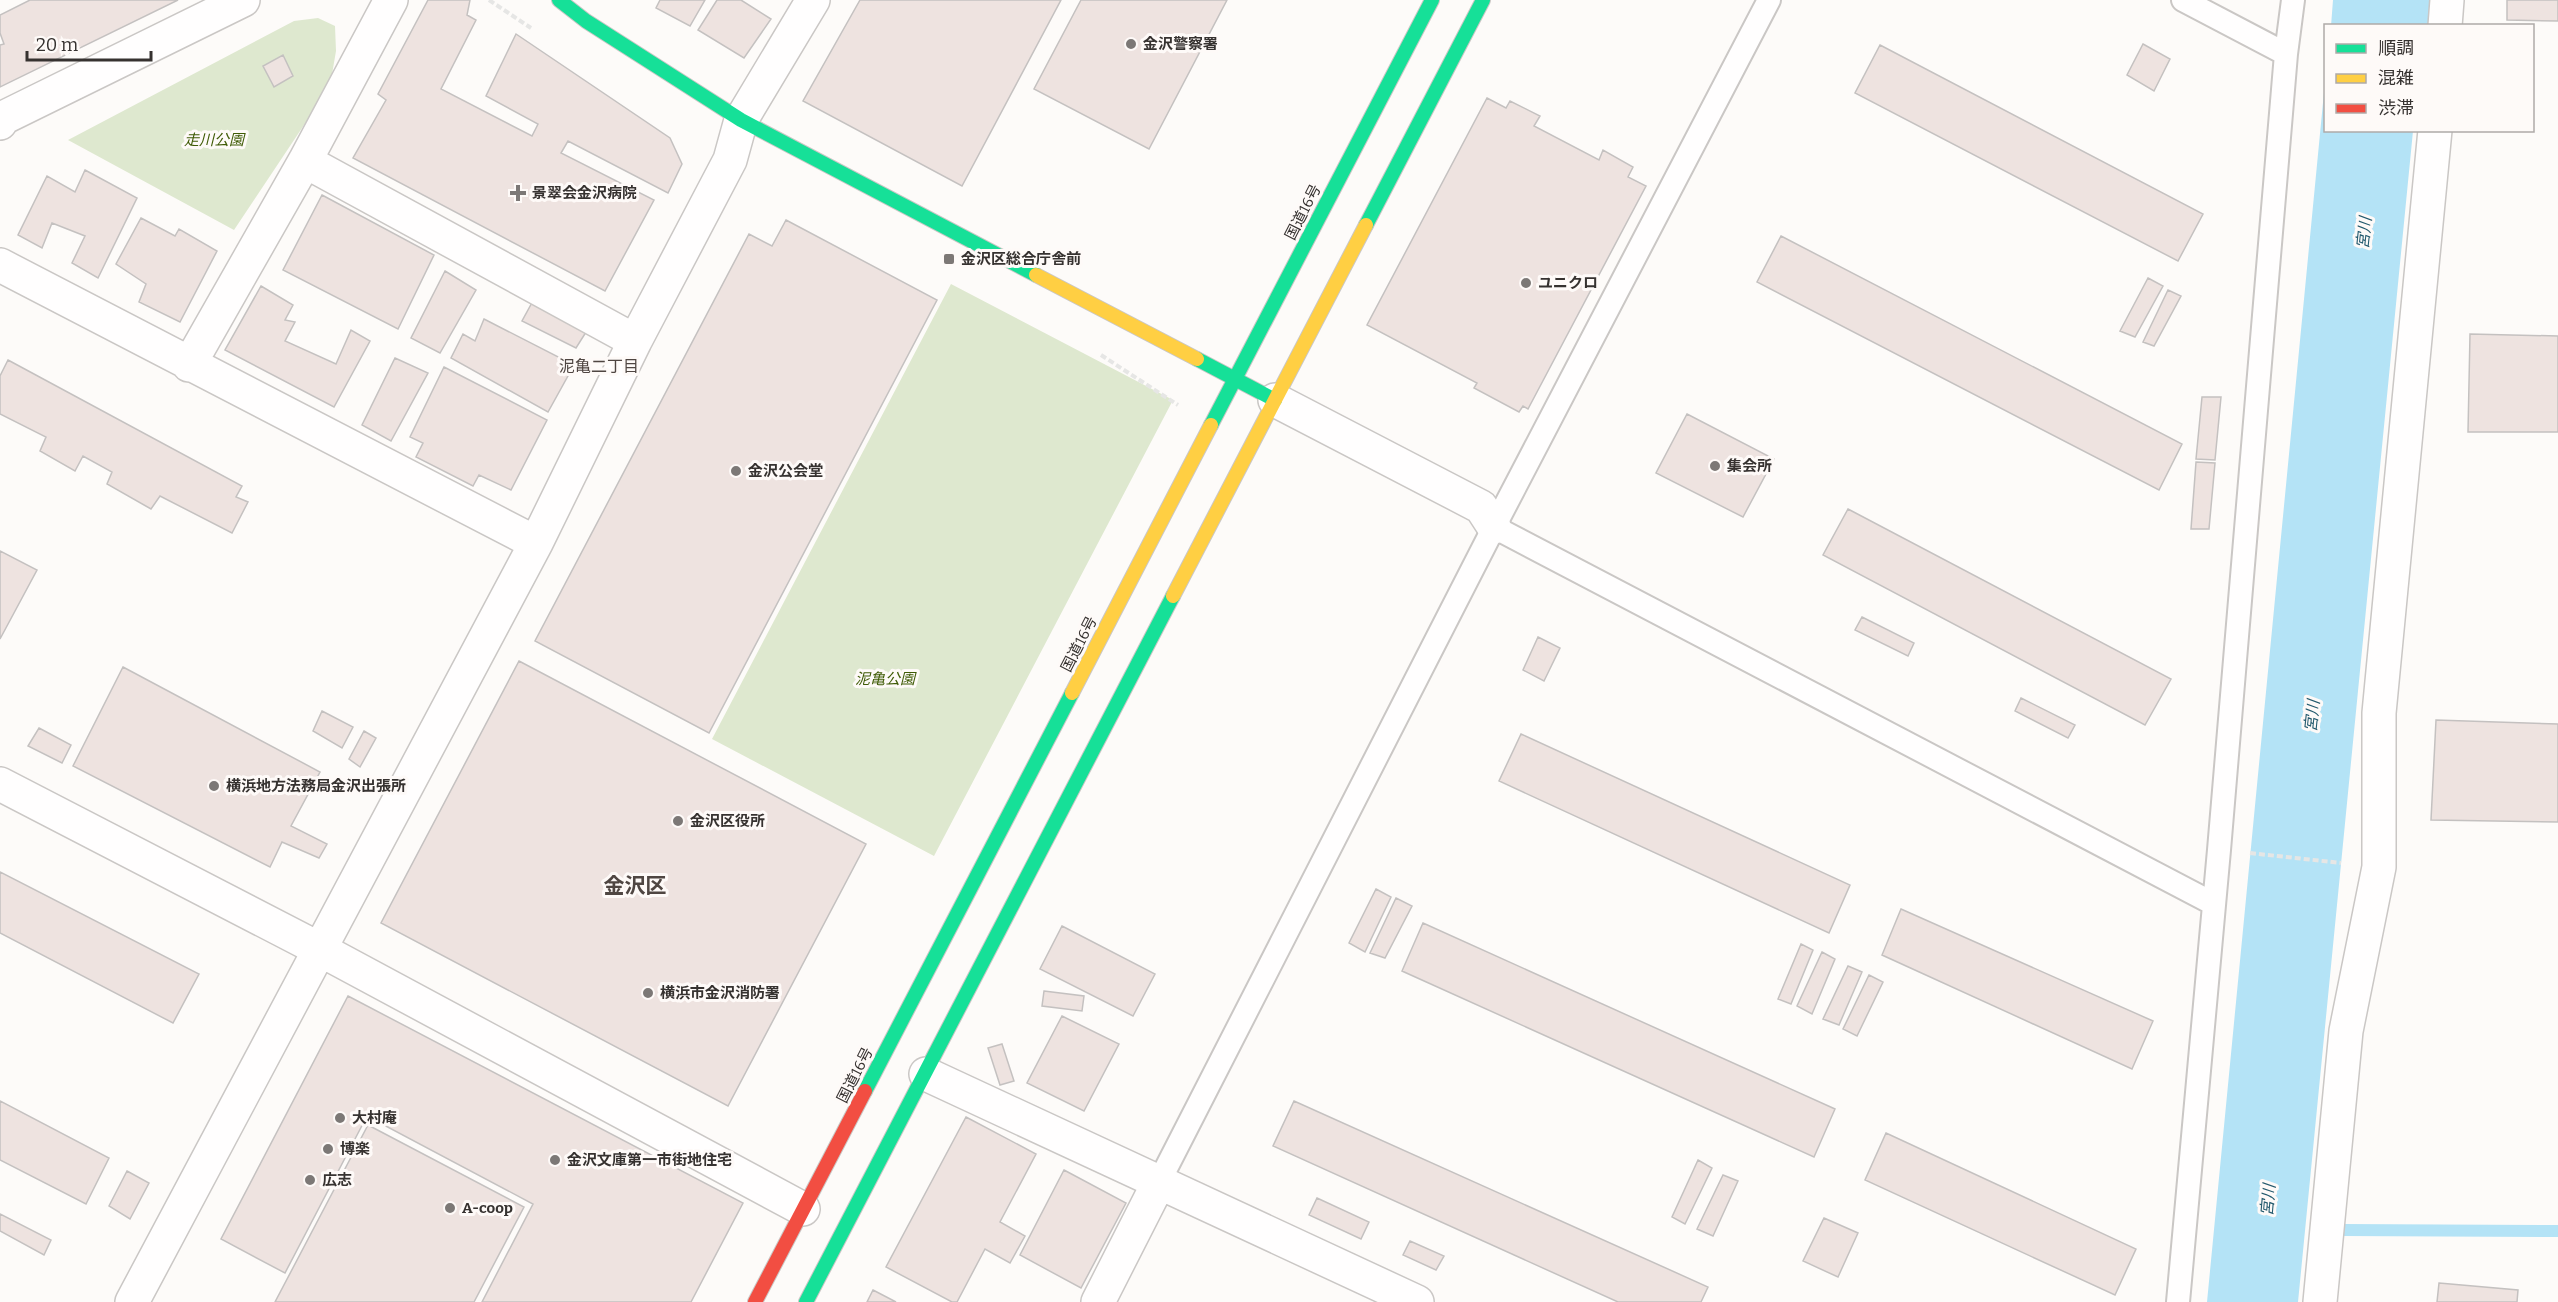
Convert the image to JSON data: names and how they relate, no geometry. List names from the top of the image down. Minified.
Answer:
{"streets":{"main road":["国道16号"]},"districts":["泥亀二丁目","金沢区"],"water":["宮川"],"parks":["走川公園","泥亀公園"],"places":{"other":["金沢警察署","ユニクロ","集会所","金沢公会堂","横浜地方法務局金沢出張所","金沢区役所","横浜市金沢消防署","大村庵","博楽","金沢文庫第一市街地住宅","広志","A-coop"],"health":["景翠会金沢病院"],"transit":["金沢区総合庁舎前"]},"legend":["順調","混雑","渋滞"],"scale_bar":"20 m"}
